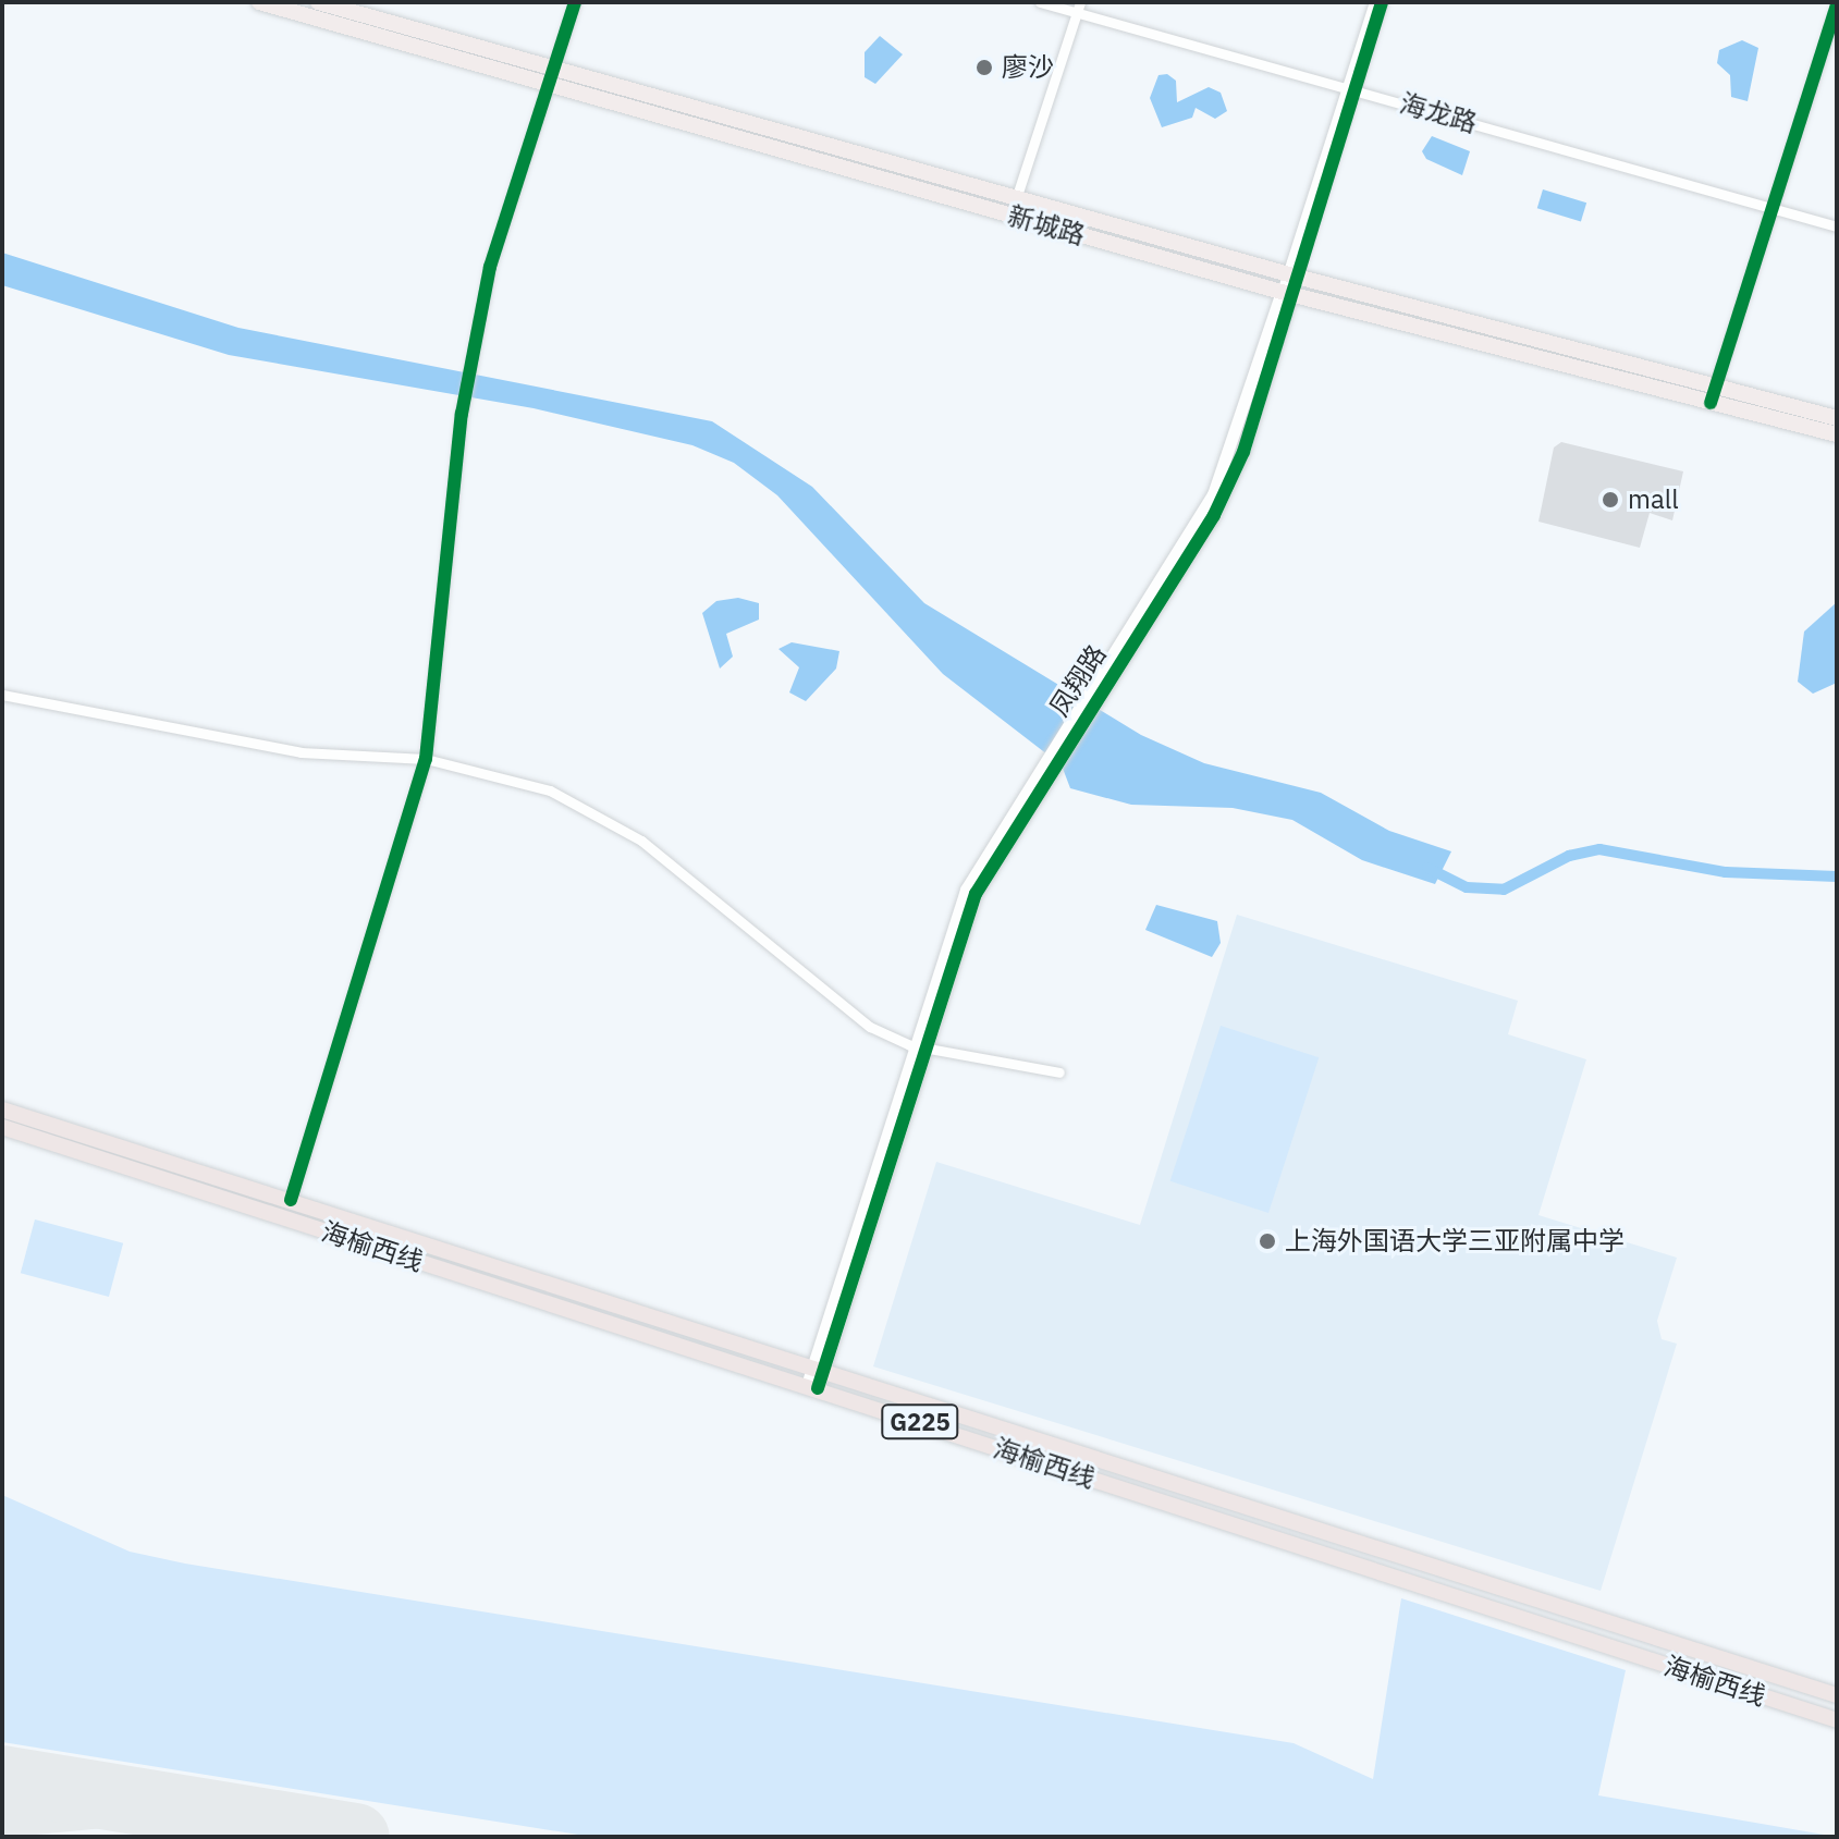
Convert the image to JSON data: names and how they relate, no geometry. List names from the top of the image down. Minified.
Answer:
{"streets":{"highway":["海榆西线","G225"],"main road":["新城路"],"street":["海龙路","凤翔路"]},"crossings":[["海龙路","凤翔路"],["新城路","凤翔路"],["凤翔路","海榆西线"]],"places":["廖沙","mall","上海外国语大学三亚附属中学"]}
